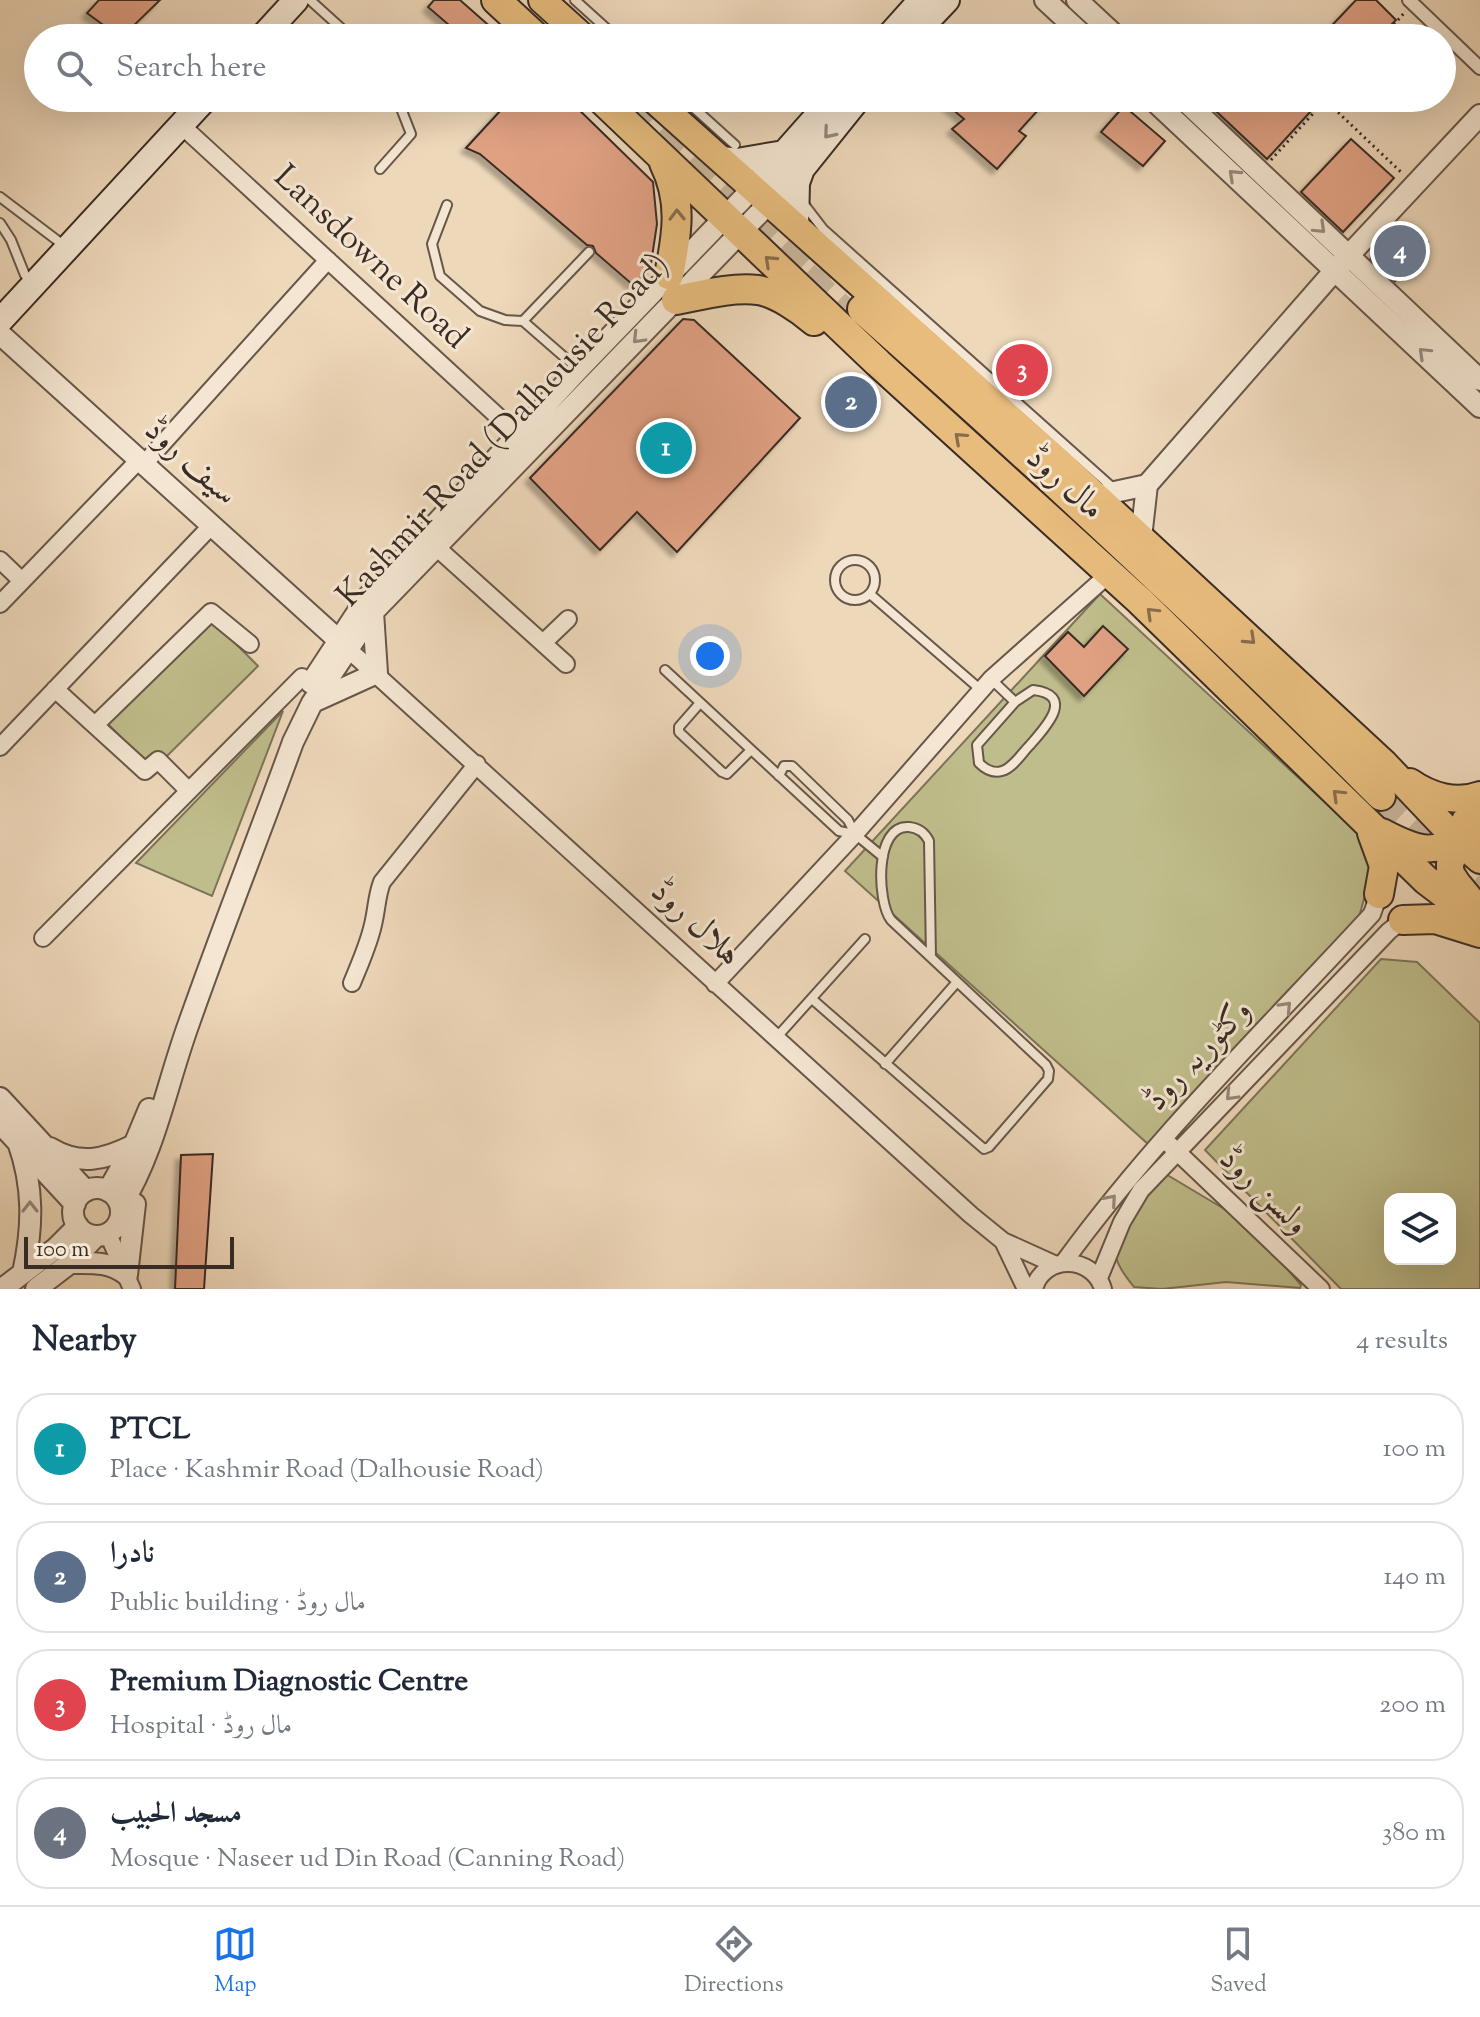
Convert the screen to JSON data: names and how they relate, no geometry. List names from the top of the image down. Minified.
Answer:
{"streets":{"highway":["مال روڈ"],"main road":["Kashmir Road (Dalhousie Road)"],"street":["Lansdowne Road","سیف روڈ","ہلال روڈ","وکٹوریہ روڈ","ولسن روڈ"]},"crossings":[["Lansdowne Road","Kashmir Road (Dalhousie Road)"],["Kashmir Road (Dalhousie Road)","سیف روڈ"],["Kashmir Road (Dalhousie Road)","مال روڈ"],["Kashmir Road (Dalhousie Road)","ہلال روڈ"],["سیف روڈ","ہلال روڈ"],["ہلال روڈ","وکٹوریہ روڈ"],["وکٹوریہ روڈ","ولسن روڈ"]],"scale_bar":"100 m","page":{"search":"Search here","pins":["4","3","2","1"],"scale":"100 m","heading":["Nearby","4 results"],"list":[{"mark":"1","name":"PTCL","note":"Place · Kashmir Road (Dalhousie Road)","value":"100 m"},{"mark":"2","name":"نادرا","note":"Public building · مال روڈ","value":"140 m"},{"mark":"3","name":"Premium Diagnostic Centre","note":"Hospital · مال روڈ","value":"200 m"},{"mark":"4","name":"مسجد الحبیب","note":"Mosque · Naseer ud Din Road (Canning Road)","value":"380 m"}],"nav":["Map","Directions","Saved"]}}
